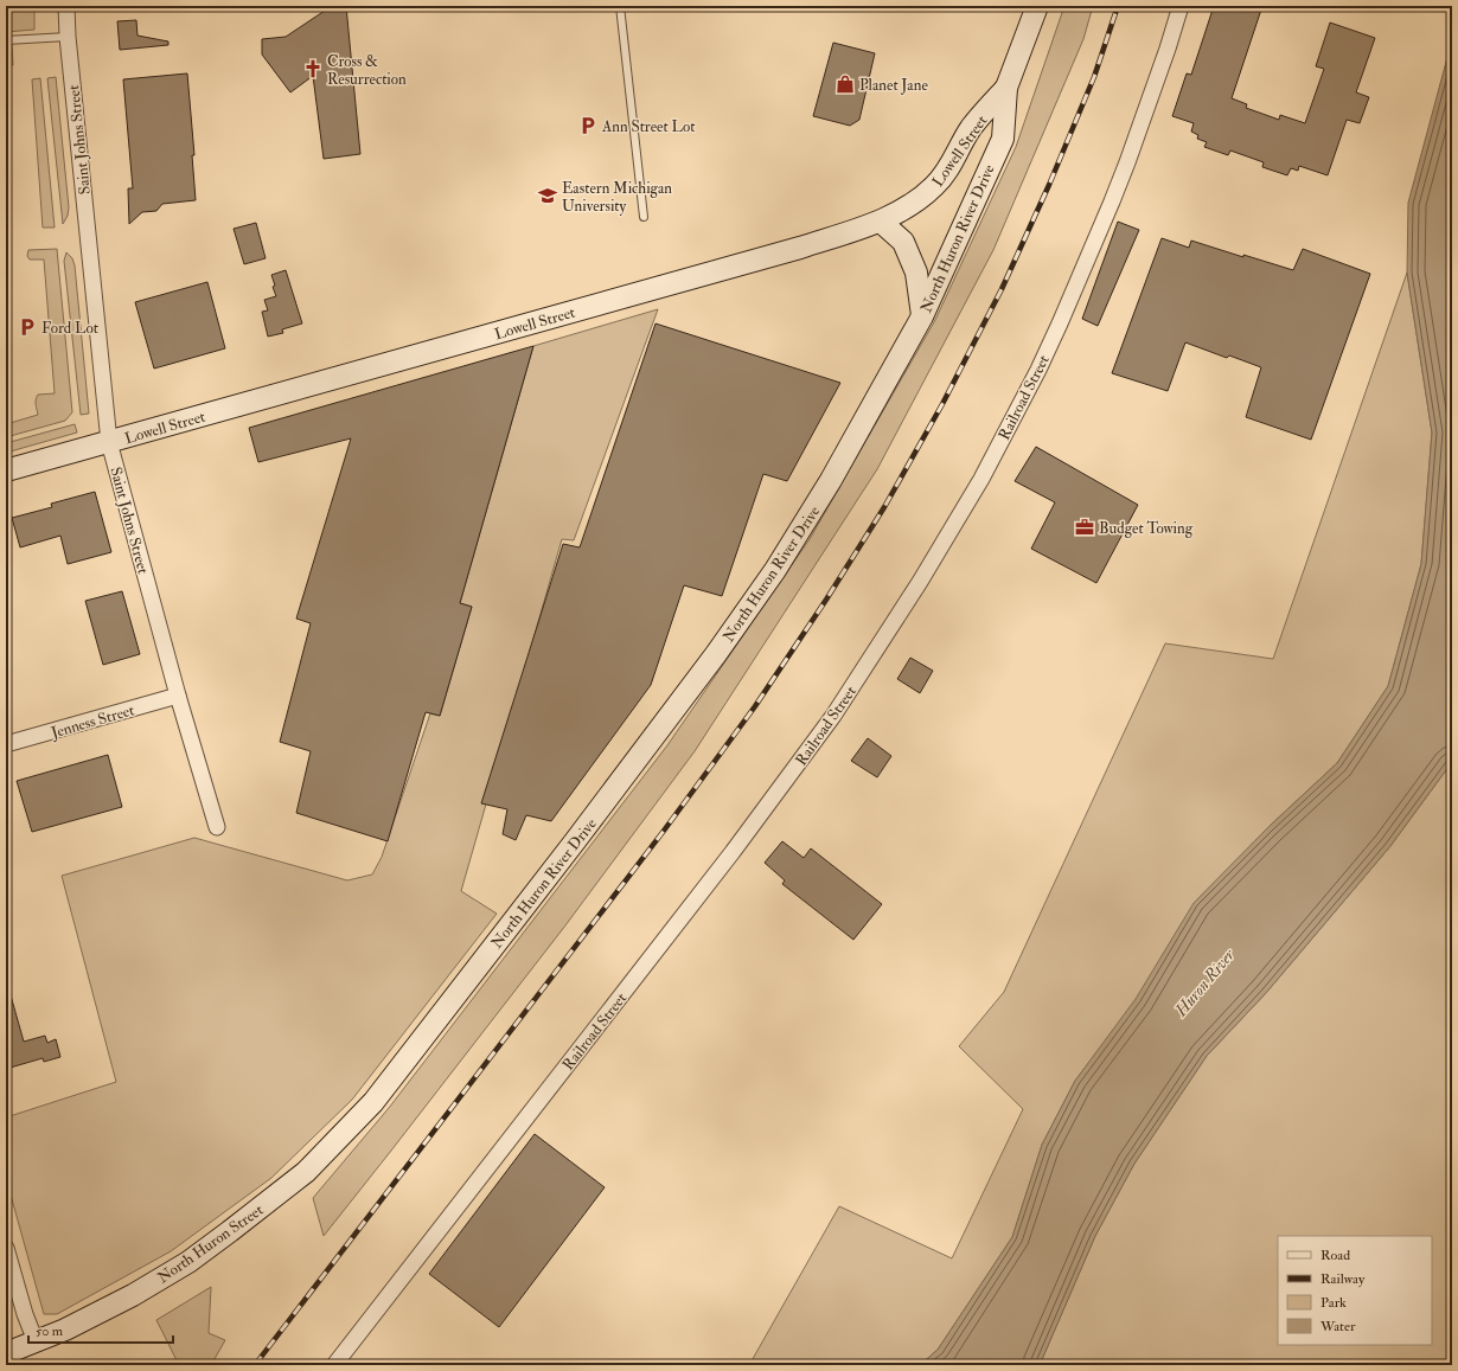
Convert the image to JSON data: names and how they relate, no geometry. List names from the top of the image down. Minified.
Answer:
{"streets":{"main road":["Lowell Street","North Huron River Drive","North Huron Street"],"street":["Saint Johns Street","Railroad Street","Jenness Street"]},"crossings":[["Saint Johns Street","Lowell Street"],["Saint Johns Street","Jenness Street"],["Lowell Street","North Huron River Drive"],["North Huron River Drive","North Huron Street"]],"water":["Huron River"],"places":{"church":["Cross & Resurrection"],"shop":["Planet Jane"],"parking":["Ann Street Lot","Ford Lot"],"school or university":["Eastern Michigan University"],"office":["Budget Towing"]},"legend":["Road","Railway","Park","Water"],"scale_bar":"50 m"}
